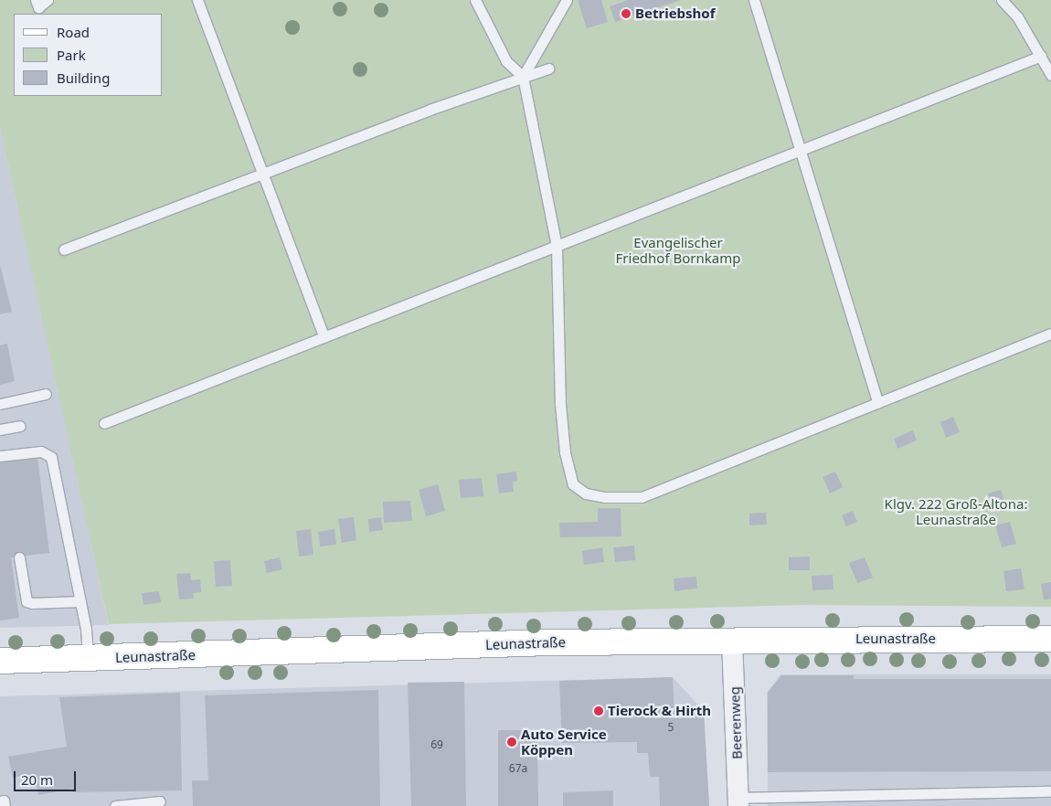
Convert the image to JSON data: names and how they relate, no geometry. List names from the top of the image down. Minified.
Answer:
{"streets":{"street":["Leunastraße","Beerenweg"]},"crossings":[["Leunastraße","Beerenweg"]],"parks":["Evangelischer Friedhof Bornkamp","Klgv. 222 Groß-Altona: Leunastraße"],"places":["Betriebshof","Tierock & Hirth","Auto Service Köppen"],"house_numbers":["5","69","67a"],"legend":["Road","Park","Building"],"scale_bar":"20 m"}
